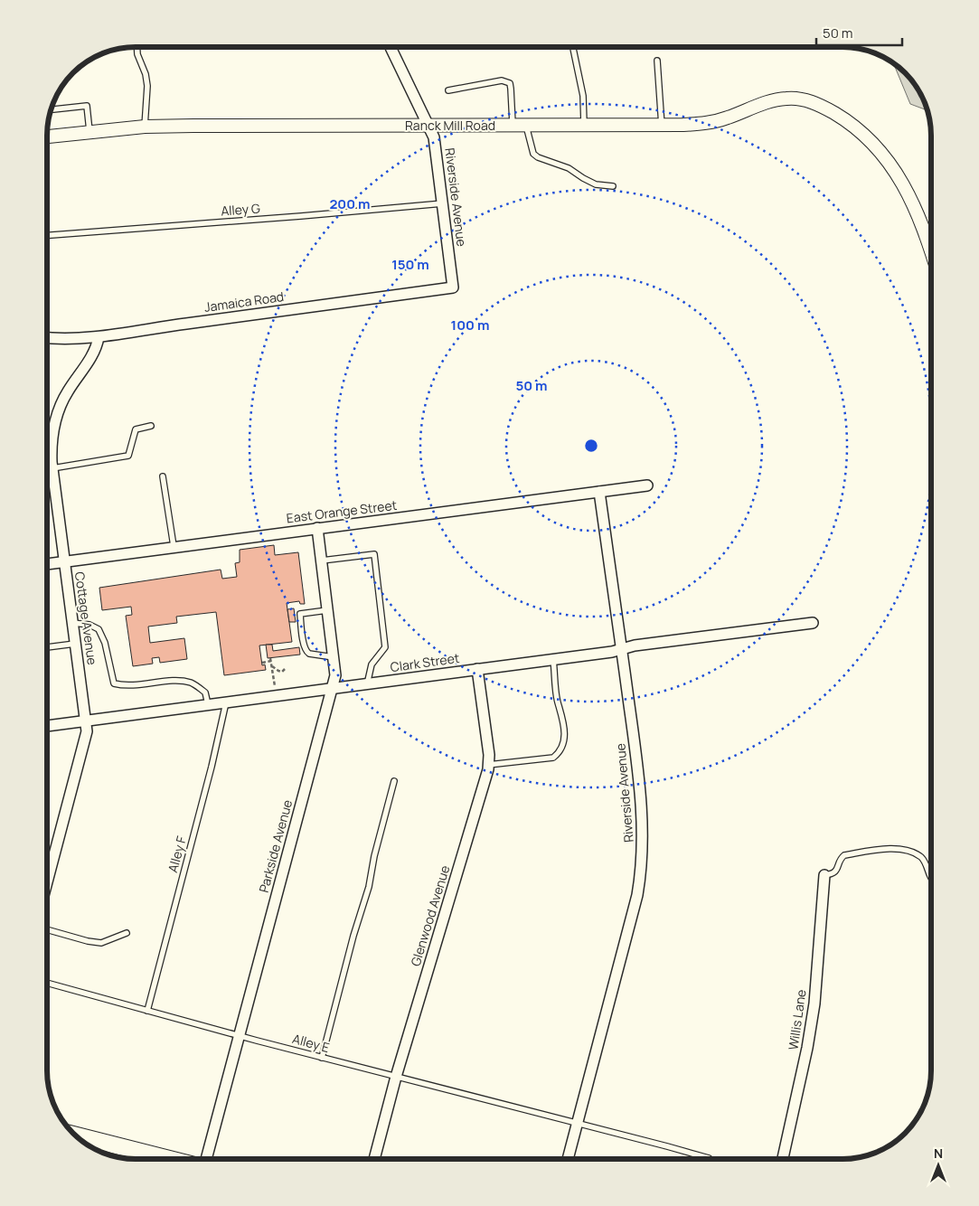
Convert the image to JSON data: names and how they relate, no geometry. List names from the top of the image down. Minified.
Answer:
{"streets":{"street":["Ranck Mill Road","Riverside Avenue","Jamaica Road","East Orange Street","Cottage Avenue","Clark Street","Parkside Avenue","Glenwood Avenue","Willis Lane"],"lane":["Alley G","Alley F","Alley E"]},"crossings":[["Ranck Mill Road","Riverside Avenue"],["Riverside Avenue","Alley G"],["Riverside Avenue","Jamaica Road"],["Riverside Avenue","East Orange Street"],["Riverside Avenue","Clark Street"],["Riverside Avenue","Alley E"],["Jamaica Road","Cottage Avenue"],["East Orange Street","Cottage Avenue"],["East Orange Street","Parkside Avenue"],["Cottage Avenue","Clark Street"],["Clark Street","Parkside Avenue"],["Clark Street","Alley F"],["Clark Street","Glenwood Avenue"],["Parkside Avenue","Alley E"],["Alley F","Alley E"],["Glenwood Avenue","Alley E"]],"scale_bar":"50 m","north":"top","rings":["200 m","150 m","100 m","50 m"]}
